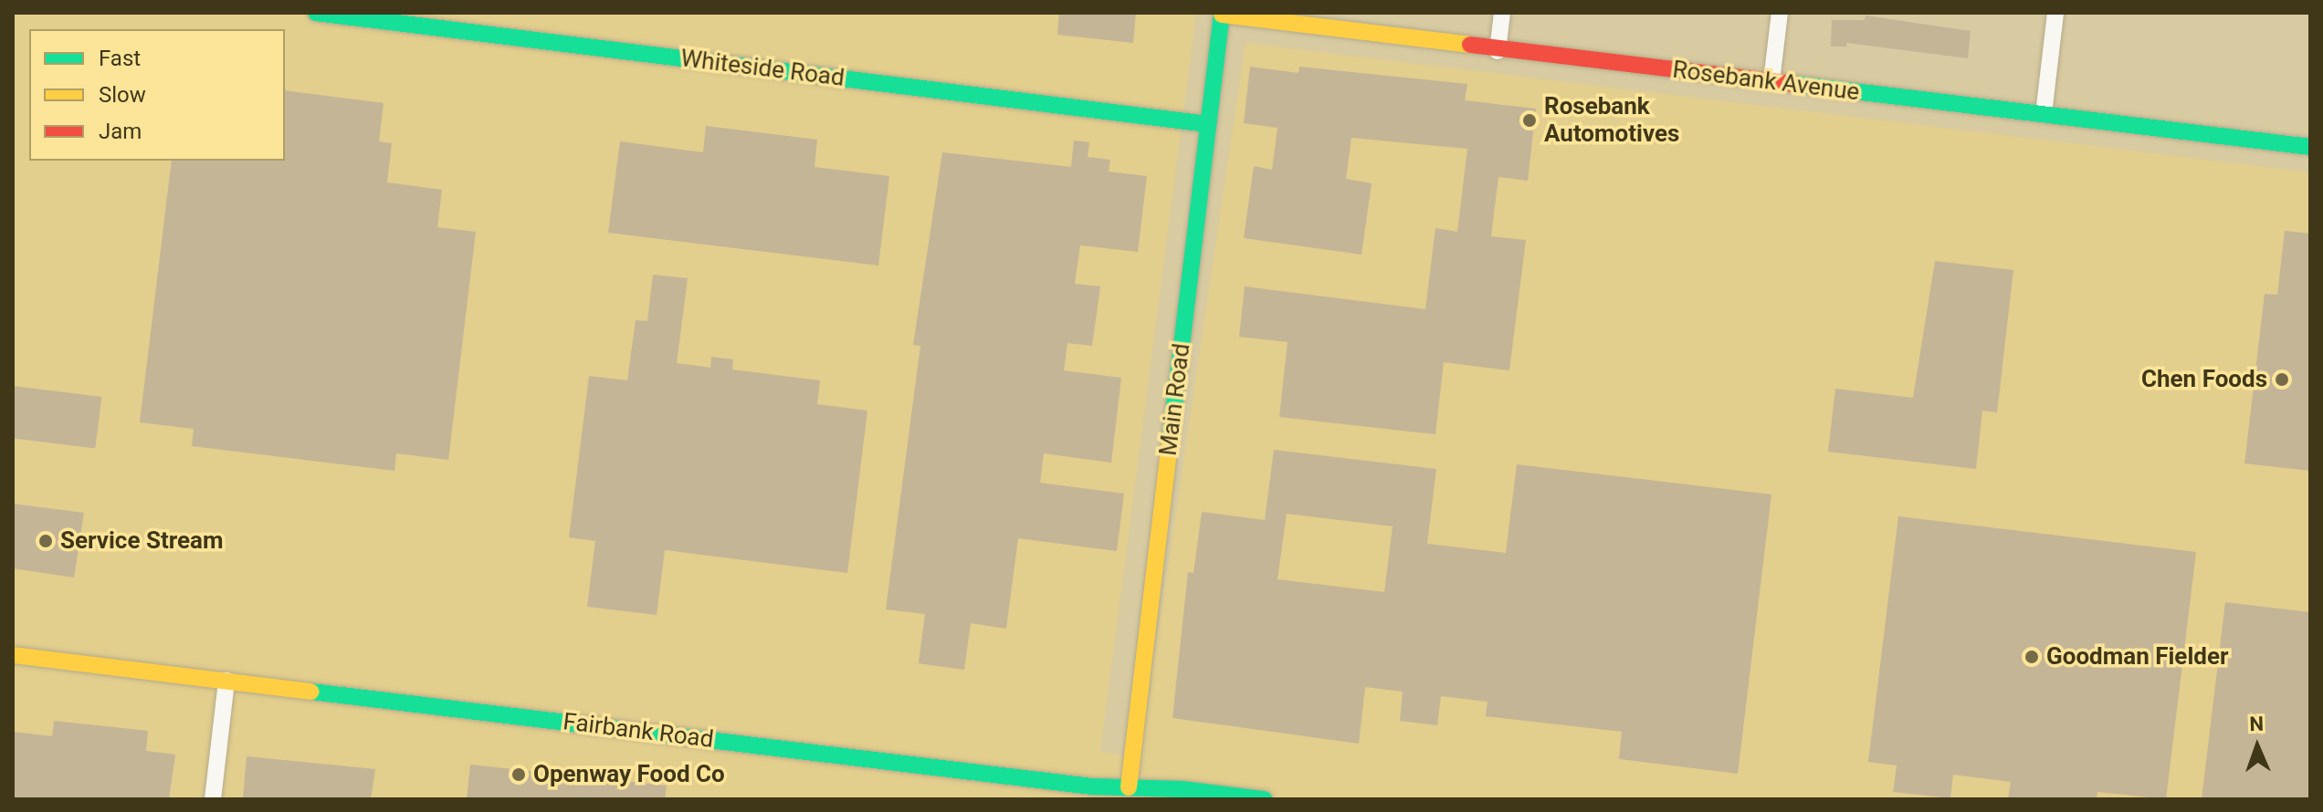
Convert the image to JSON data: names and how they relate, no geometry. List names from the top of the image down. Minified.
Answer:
{"streets":{"main road":["Whiteside Road","Rosebank Avenue","Main Road","Fairbank Road"]},"crossings":[["Whiteside Road","Main Road"],["Rosebank Avenue","Main Road"],["Main Road","Fairbank Road"]],"places":["Rosebank Automotives","Chen Foods","Service Stream","Goodman Fielder","Openway Food Co"],"legend":["Fast","Slow","Jam"],"north":"top"}
